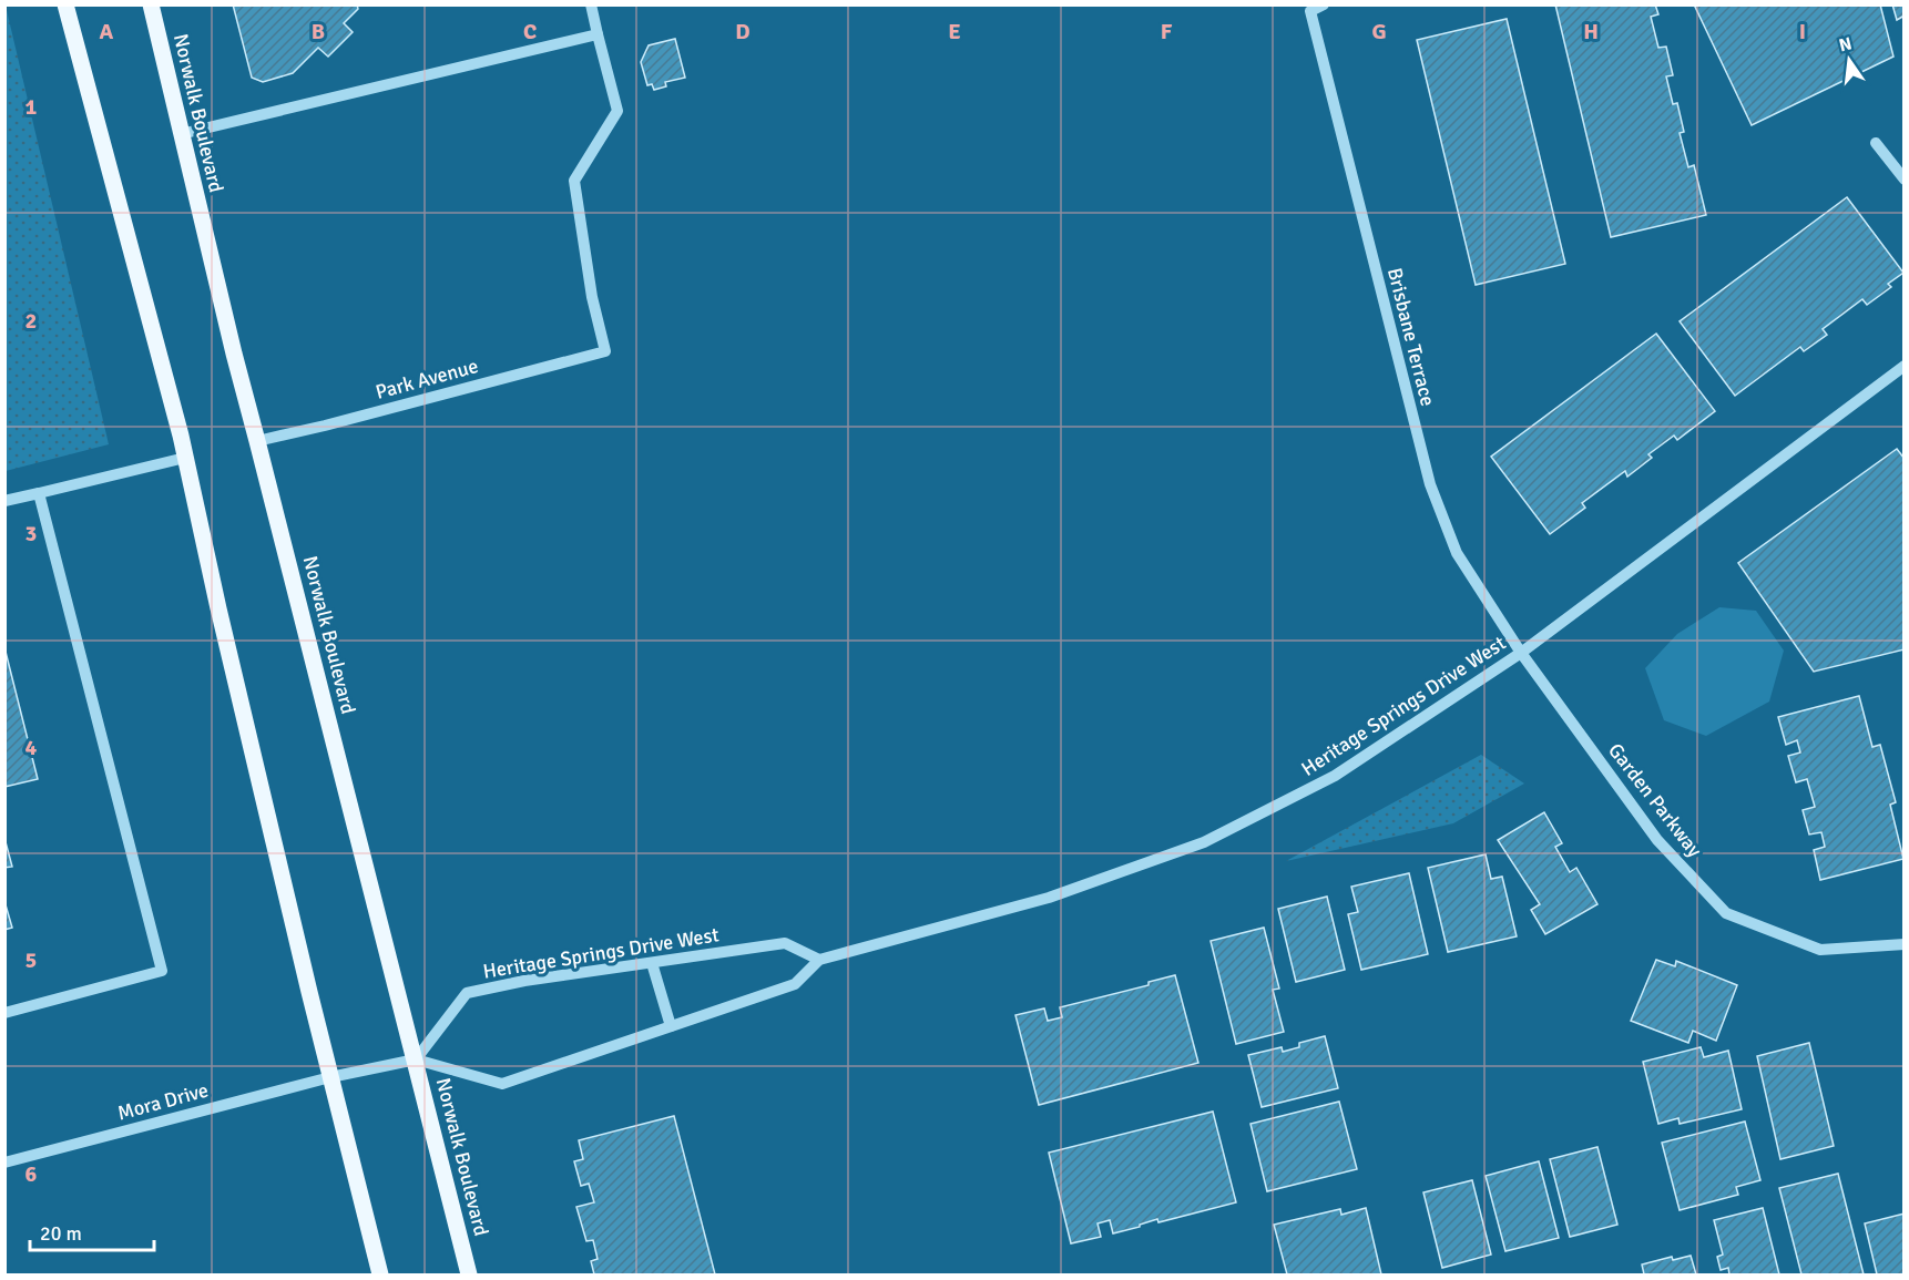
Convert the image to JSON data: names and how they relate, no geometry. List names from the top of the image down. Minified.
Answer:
{"streets":{"main road":["Norwalk Boulevard"],"street":["Brisbane Terrace","Park Avenue","Heritage Springs Drive West","Garden Parkway","Mora Drive"]},"crossings":[["Norwalk Boulevard","Park Avenue"],["Norwalk Boulevard","Heritage Springs Drive West"],["Brisbane Terrace","Heritage Springs Drive West"],["Brisbane Terrace","Garden Parkway"],["Heritage Springs Drive West","Garden Parkway"],["Heritage Springs Drive West","Mora Drive"]],"scale_bar":"20 m","north":"top","grid":{"columns":["A","B","C","D","E","F","G","H","I"],"rows":["1","2","3","4","5","6"]}}
